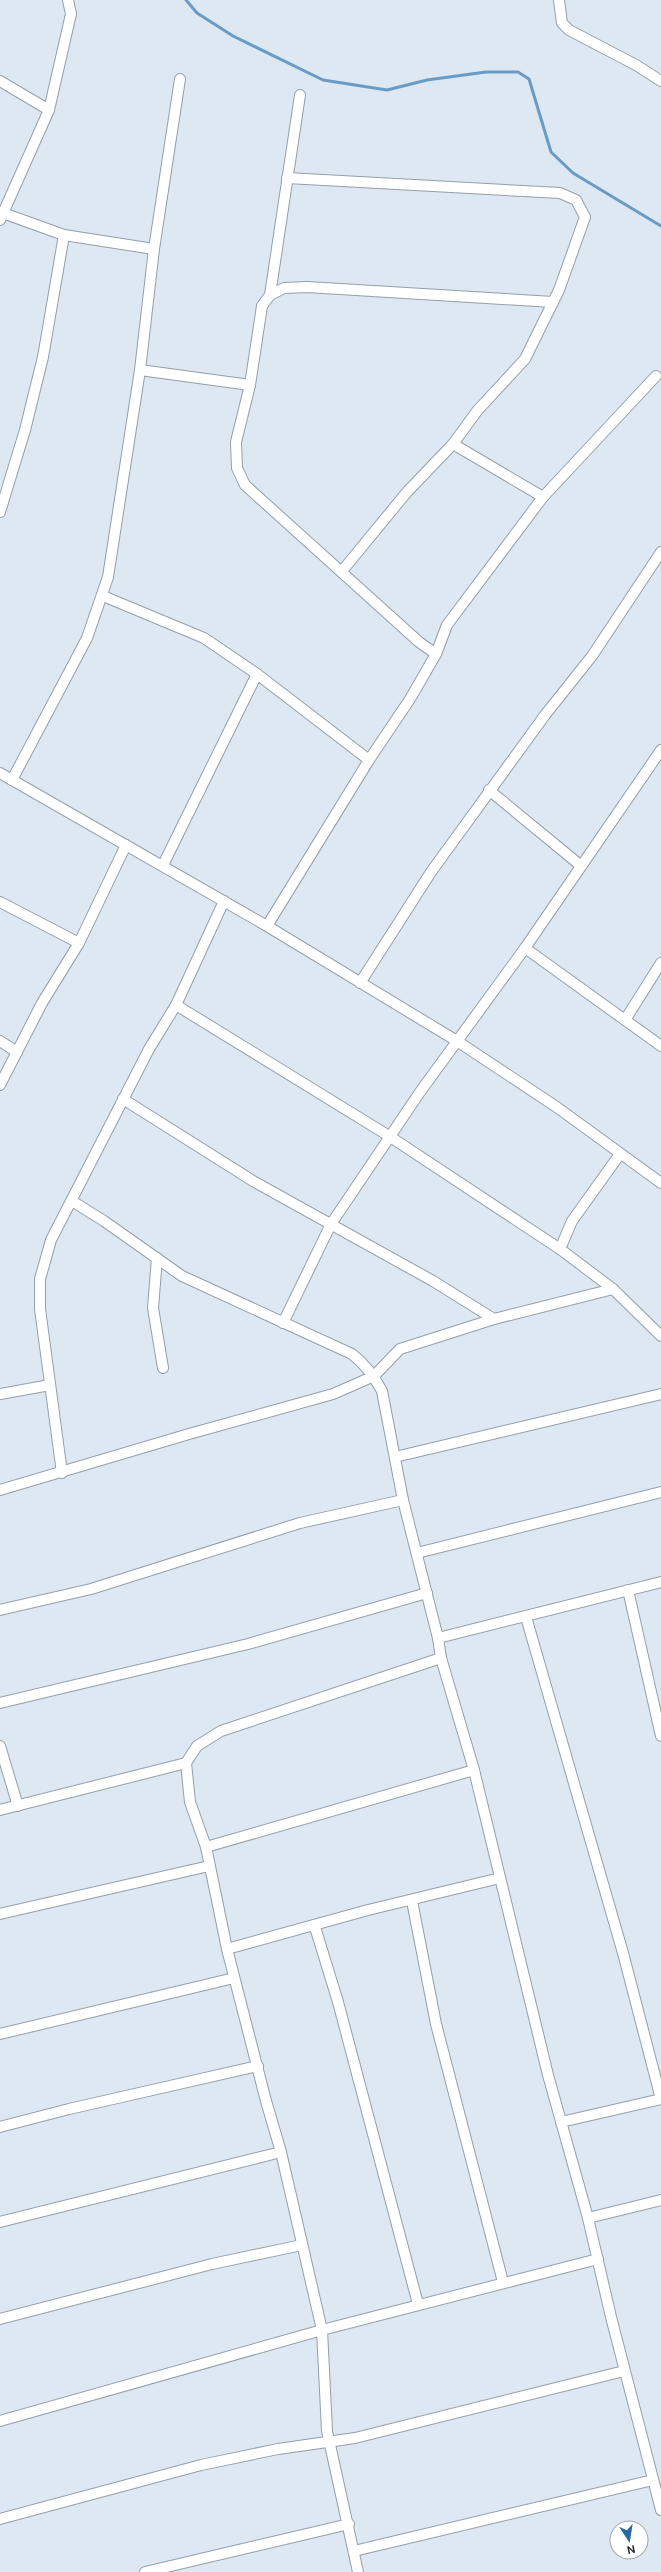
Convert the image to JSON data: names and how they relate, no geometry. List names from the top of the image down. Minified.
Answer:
{"north":"bottom"}
